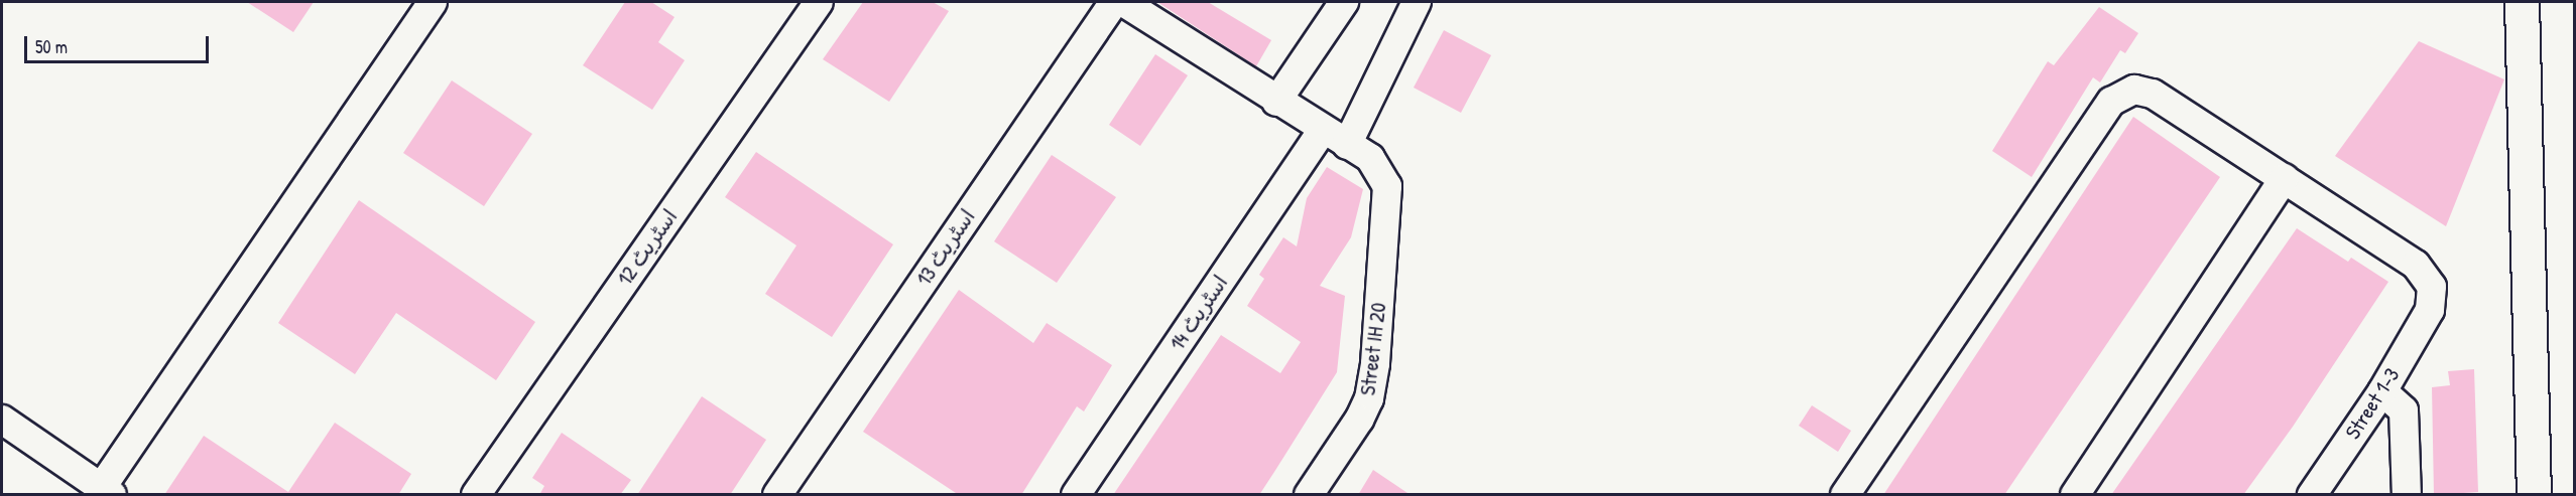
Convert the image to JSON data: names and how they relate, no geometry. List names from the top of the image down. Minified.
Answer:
{"streets":{"street":["اسٹریٹ 12","اسٹریٹ 13","اسٹریٹ 14","Street IH 20","Street 1-3"]},"scale_bar":"50 m"}
